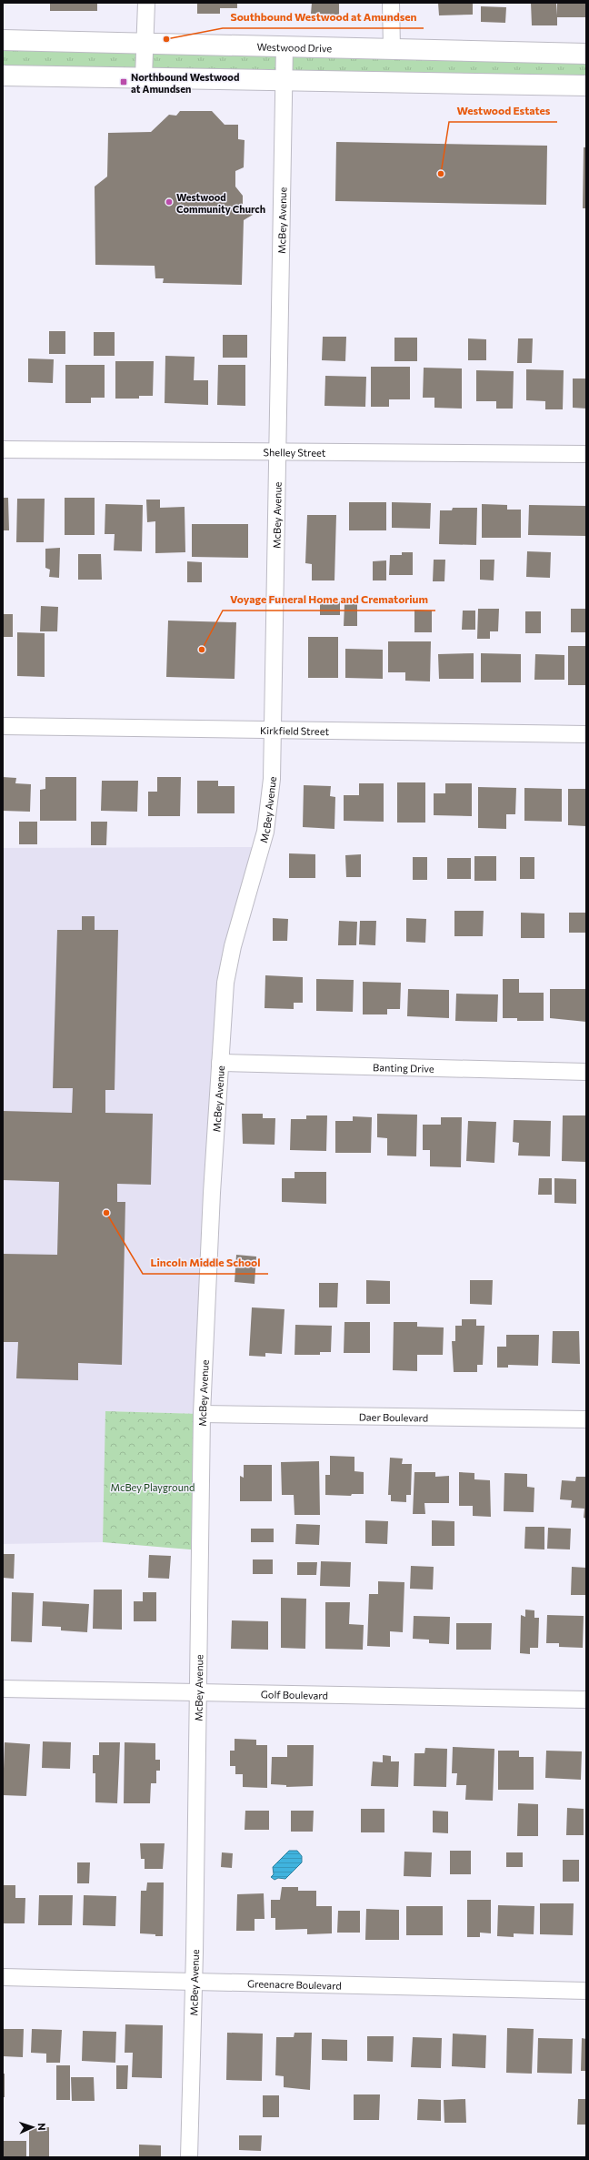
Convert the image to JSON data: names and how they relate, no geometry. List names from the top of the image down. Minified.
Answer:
{"streets":{"street":["Westwood Drive","McBey Avenue","Shelley Street","Kirkfield Street","Banting Drive","Daer Boulevard","Golf Boulevard","Greenacre Boulevard"]},"crossings":[["Westwood Drive","McBey Avenue"],["McBey Avenue","Shelley Street"],["McBey Avenue","Kirkfield Street"],["McBey Avenue","Banting Drive"],["McBey Avenue","Daer Boulevard"],["McBey Avenue","Golf Boulevard"],["McBey Avenue","Greenacre Boulevard"]],"parks":["McBey Playground"],"places":{"other":["Southbound Westwood at Amundsen","Westwood Estates","Westwood Community Church","Voyage Funeral Home and Crematorium","Lincoln Middle School"],"transit":["Northbound Westwood at Amundsen"]},"north":"right"}
